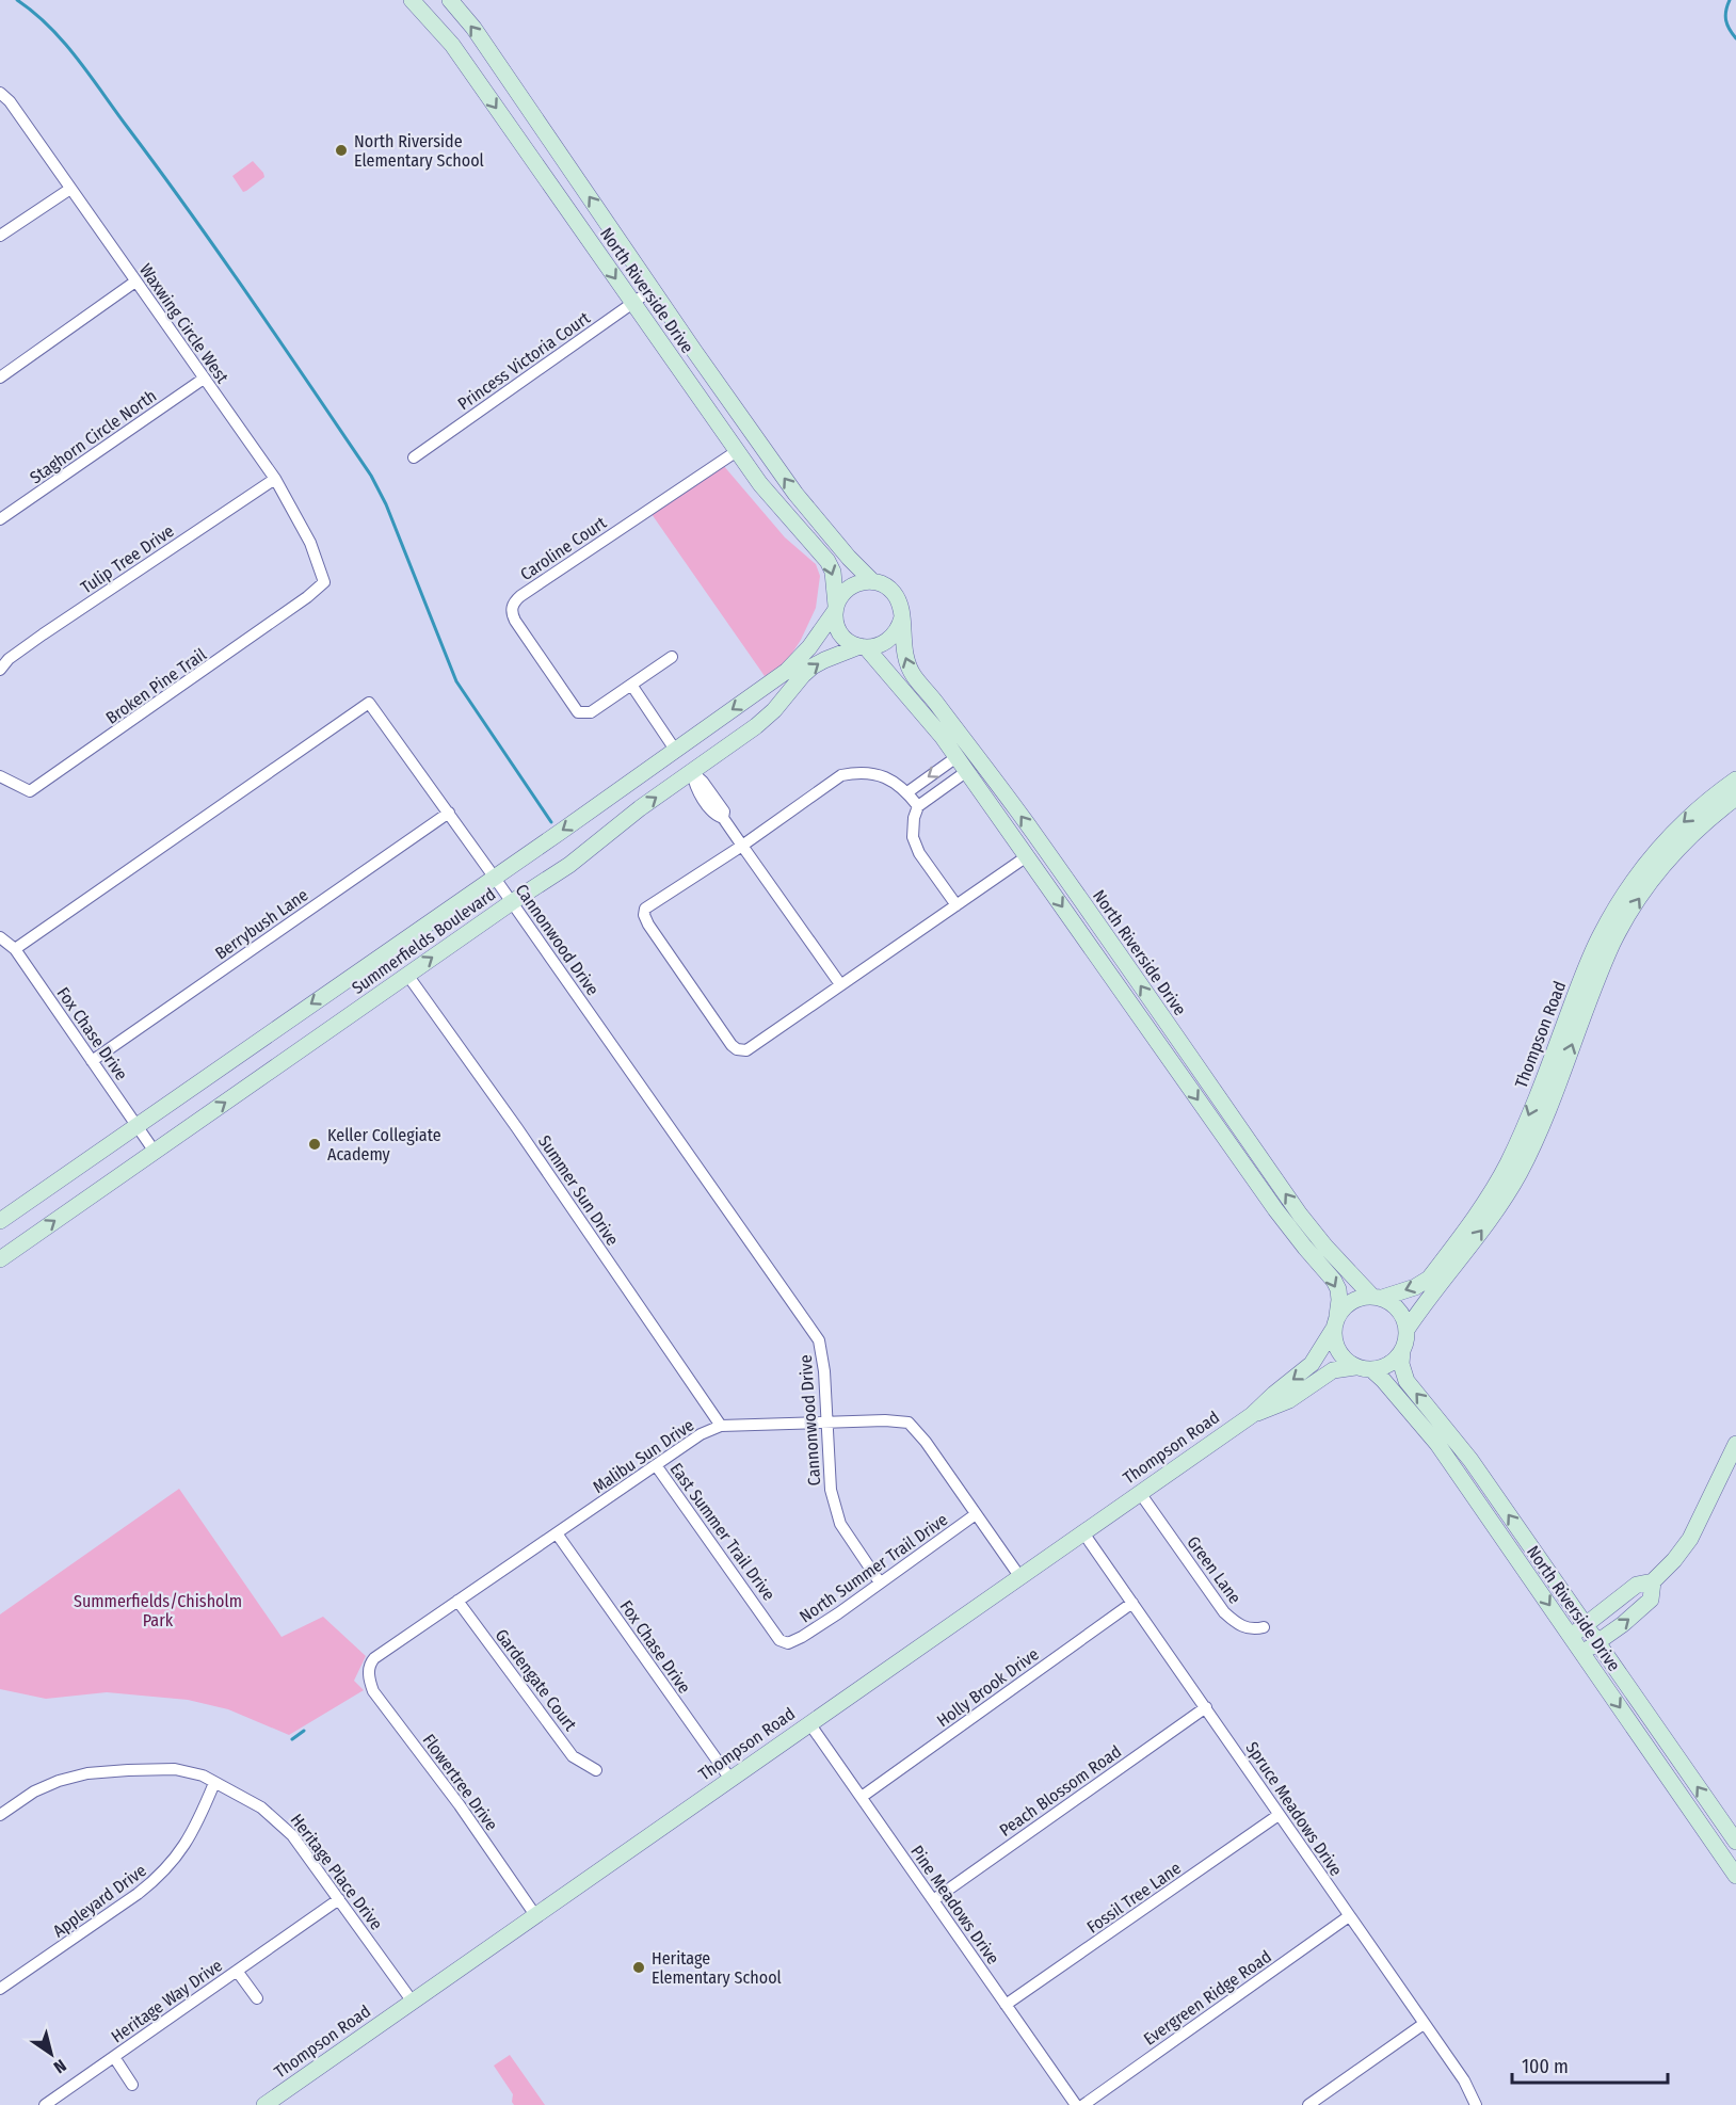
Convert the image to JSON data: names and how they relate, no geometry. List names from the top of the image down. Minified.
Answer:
{"streets":{"main road":["North Riverside Drive","Summerfields Boulevard","Thompson Road"],"street":["Waxwing Circle West","Princess Victoria Court","Staghorn Circle North","Caroline Court","Tulip Tree Drive","Broken Pine Trail","Berrybush Lane","Cannonwood Drive","Fox Chase Drive","Summer Sun Drive","Malibu Sun Drive","East Summer Trail Drive","North Summer Trail Drive","Green Lane","Gardengate Court","Holly Brook Drive","Flowertree Drive","Peach Blossom Road","Spruce Meadows Drive","Heritage Place Drive","Fossil Tree Lane","Appleyard Drive","Pine Meadows Drive","Evergreen Ridge Road","Heritage Way Drive"]},"crossings":[["North Riverside Drive","Princess Victoria Court"],["North Riverside Drive","Caroline Court"],["North Riverside Drive","Summerfields Boulevard"],["North Riverside Drive","Thompson Road"],["Waxwing Circle West","Staghorn Circle North"],["Waxwing Circle West","Tulip Tree Drive"],["Waxwing Circle West","Broken Pine Trail"],["Berrybush Lane","Cannonwood Drive"],["Berrybush Lane","Fox Chase Drive"],["Cannonwood Drive","Summerfields Boulevard"],["Cannonwood Drive","Fox Chase Drive"],["Cannonwood Drive","Malibu Sun Drive"],["Cannonwood Drive","North Summer Trail Drive"],["Summerfields Boulevard","Fox Chase Drive"],["Summerfields Boulevard","Summer Sun Drive"],["Fox Chase Drive","Thompson Road"],["Fox Chase Drive","Malibu Sun Drive"],["Thompson Road","Malibu Sun Drive"],["Thompson Road","Green Lane"],["Thompson Road","Flowertree Drive"],["Thompson Road","Spruce Meadows Drive"],["Thompson Road","Heritage Place Drive"],["Thompson Road","Pine Meadows Drive"],["Summer Sun Drive","Malibu Sun Drive"],["Malibu Sun Drive","East Summer Trail Drive"],["Malibu Sun Drive","North Summer Trail Drive"],["Malibu Sun Drive","Gardengate Court"],["Malibu Sun Drive","Flowertree Drive"],["East Summer Trail Drive","North Summer Trail Drive"],["Holly Brook Drive","Spruce Meadows Drive"],["Holly Brook Drive","Pine Meadows Drive"],["Peach Blossom Road","Spruce Meadows Drive"],["Peach Blossom Road","Pine Meadows Drive"],["Spruce Meadows Drive","Fossil Tree Lane"],["Spruce Meadows Drive","Evergreen Ridge Road"],["Heritage Place Drive","Appleyard Drive"],["Heritage Place Drive","Heritage Way Drive"],["Fossil Tree Lane","Pine Meadows Drive"]],"parks":["Summerfields/Chisholm Park"],"places":["North Riverside Elementary School","Keller Collegiate Academy","Heritage Elementary School"],"scale_bar":"100 m","north":"bottom right"}
